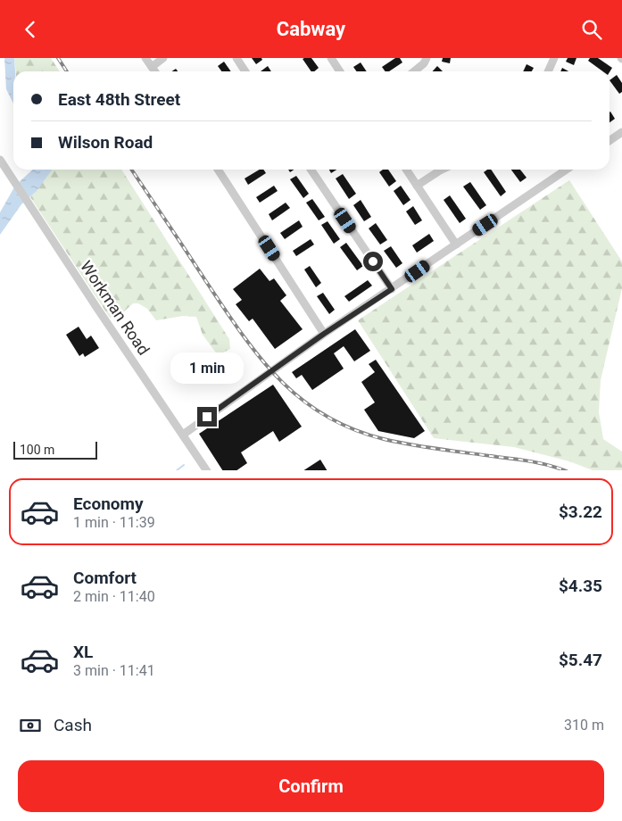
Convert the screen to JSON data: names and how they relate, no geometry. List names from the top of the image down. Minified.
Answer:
{"streets":{"street":["Workman Road"]},"scale_bar":"100 m","page":{"header":"Cabway","banner":["East 48th Street","Wilson Road"],"bubble":"1 min","scale":"100 m","list":[{"name":"Economy","note":"1 min · 11:39","value":"$3.22"},{"name":"Comfort","note":"2 min · 11:40","value":"$4.35"},{"name":"XL","note":"3 min · 11:41","value":"$5.47"}],"pay":["Cash","310 m"],"buttons":"Confirm"}}
